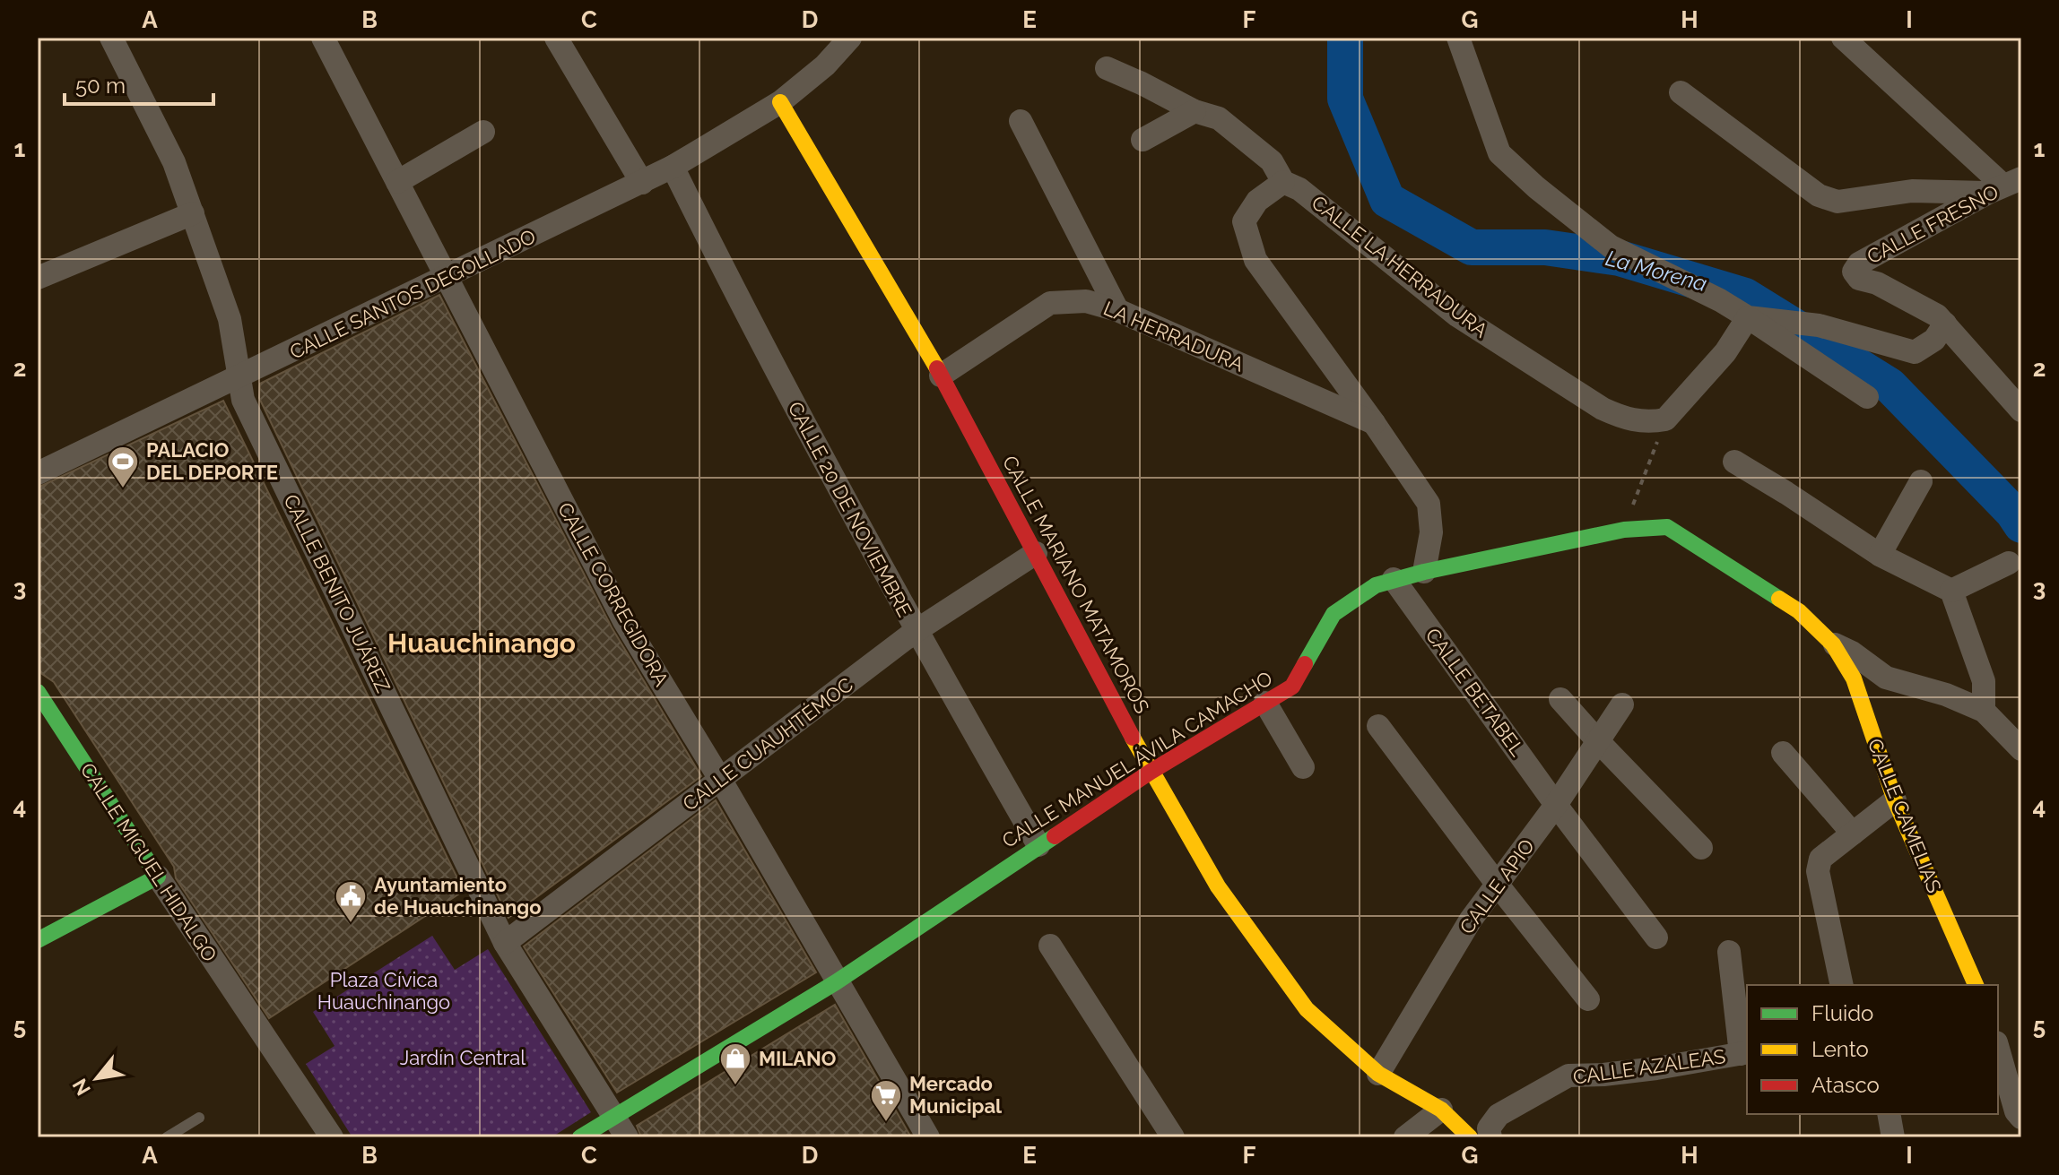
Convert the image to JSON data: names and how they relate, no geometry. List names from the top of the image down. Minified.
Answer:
{"streets":{"street":["CALLE FRESNO","CALLE LA HERRADURA","CALLE SANTOS DEGOLLADO","LA HERRADURA","CALLE 20 DE NOVIEMBRE","CALLE MARIANO MATAMOROS","CALLE BENITO JUÁREZ","CALLE CORREGIDORA","CALLE BETABEL","CALLE CUAUHTÉMOC","CALLE MANUEL ÁVILA CAMACHO","CALLE CAMELIAS","CALLE MIGUEL HIDALGO","CALLE APIO","CALLE AZALEAS"]},"crossings":[["CALLE SANTOS DEGOLLADO","CALLE 20 DE NOVIEMBRE"],["CALLE SANTOS DEGOLLADO","CALLE MARIANO MATAMOROS"],["CALLE SANTOS DEGOLLADO","CALLE BENITO JUÁREZ"],["CALLE SANTOS DEGOLLADO","CALLE CORREGIDORA"],["LA HERRADURA","CALLE MARIANO MATAMOROS"],["CALLE 20 DE NOVIEMBRE","CALLE CUAUHTÉMOC"],["CALLE 20 DE NOVIEMBRE","CALLE MANUEL ÁVILA CAMACHO"],["CALLE MARIANO MATAMOROS","CALLE CUAUHTÉMOC"],["CALLE MARIANO MATAMOROS","CALLE MANUEL ÁVILA CAMACHO"],["CALLE MARIANO MATAMOROS","CALLE APIO"],["CALLE BENITO JUÁREZ","CALLE CUAUHTÉMOC"],["CALLE BENITO JUÁREZ","CALLE MANUEL ÁVILA CAMACHO"],["CALLE CORREGIDORA","CALLE CUAUHTÉMOC"],["CALLE CORREGIDORA","CALLE MANUEL ÁVILA CAMACHO"],["CALLE BETABEL","CALLE MANUEL ÁVILA CAMACHO"],["CALLE BETABEL","CALLE APIO"],["CALLE MANUEL ÁVILA CAMACHO","CALLE CAMELIAS"]],"districts":["Huauchinango"],"water":["La Morena"],"parks":["Plaza Cívica Huauchinango","Jardín Central"],"places":{"sports":["PALACIO DEL DEPORTE"],"public building":["Ayuntamiento de Huauchinango"],"shop":["MILANO"],"supermarket":["Mercado Municipal"]},"legend":["Fluido","Lento","Atasco"],"scale_bar":"50 m","north":"bottom left","grid":{"columns":["A","B","C","D","E","F","G","H","I"],"rows":["1","2","3","4","5"]}}
